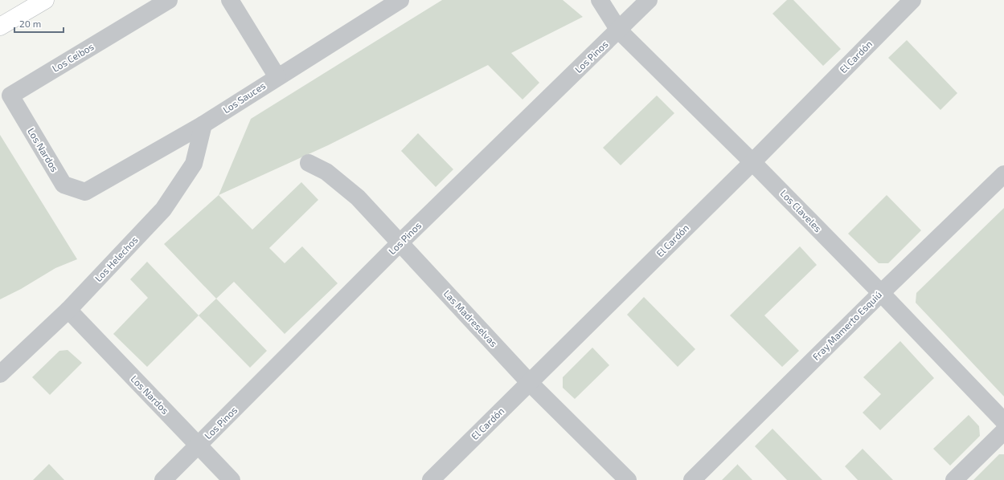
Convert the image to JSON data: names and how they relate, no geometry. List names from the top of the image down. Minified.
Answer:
{"streets":{"street":["Los Pinos","El Cardón","Los Ceibos","Los Sauces","Los Nardos","Los Claveles","Los Helechos","Las Madreselvas","Fray Mamerto Esquiú"]},"crossings":[["Los Pinos","Los Nardos"],["Los Pinos","Los Claveles"],["Los Pinos","Las Madreselvas"],["El Cardón","Los Claveles"],["El Cardón","Las Madreselvas"],["Los Ceibos","Los Nardos"],["Los Sauces","Los Nardos"],["Los Sauces","Los Helechos"],["Los Nardos","Los Helechos"],["Los Claveles","Fray Mamerto Esquiú"]],"scale_bar":"20 m"}
